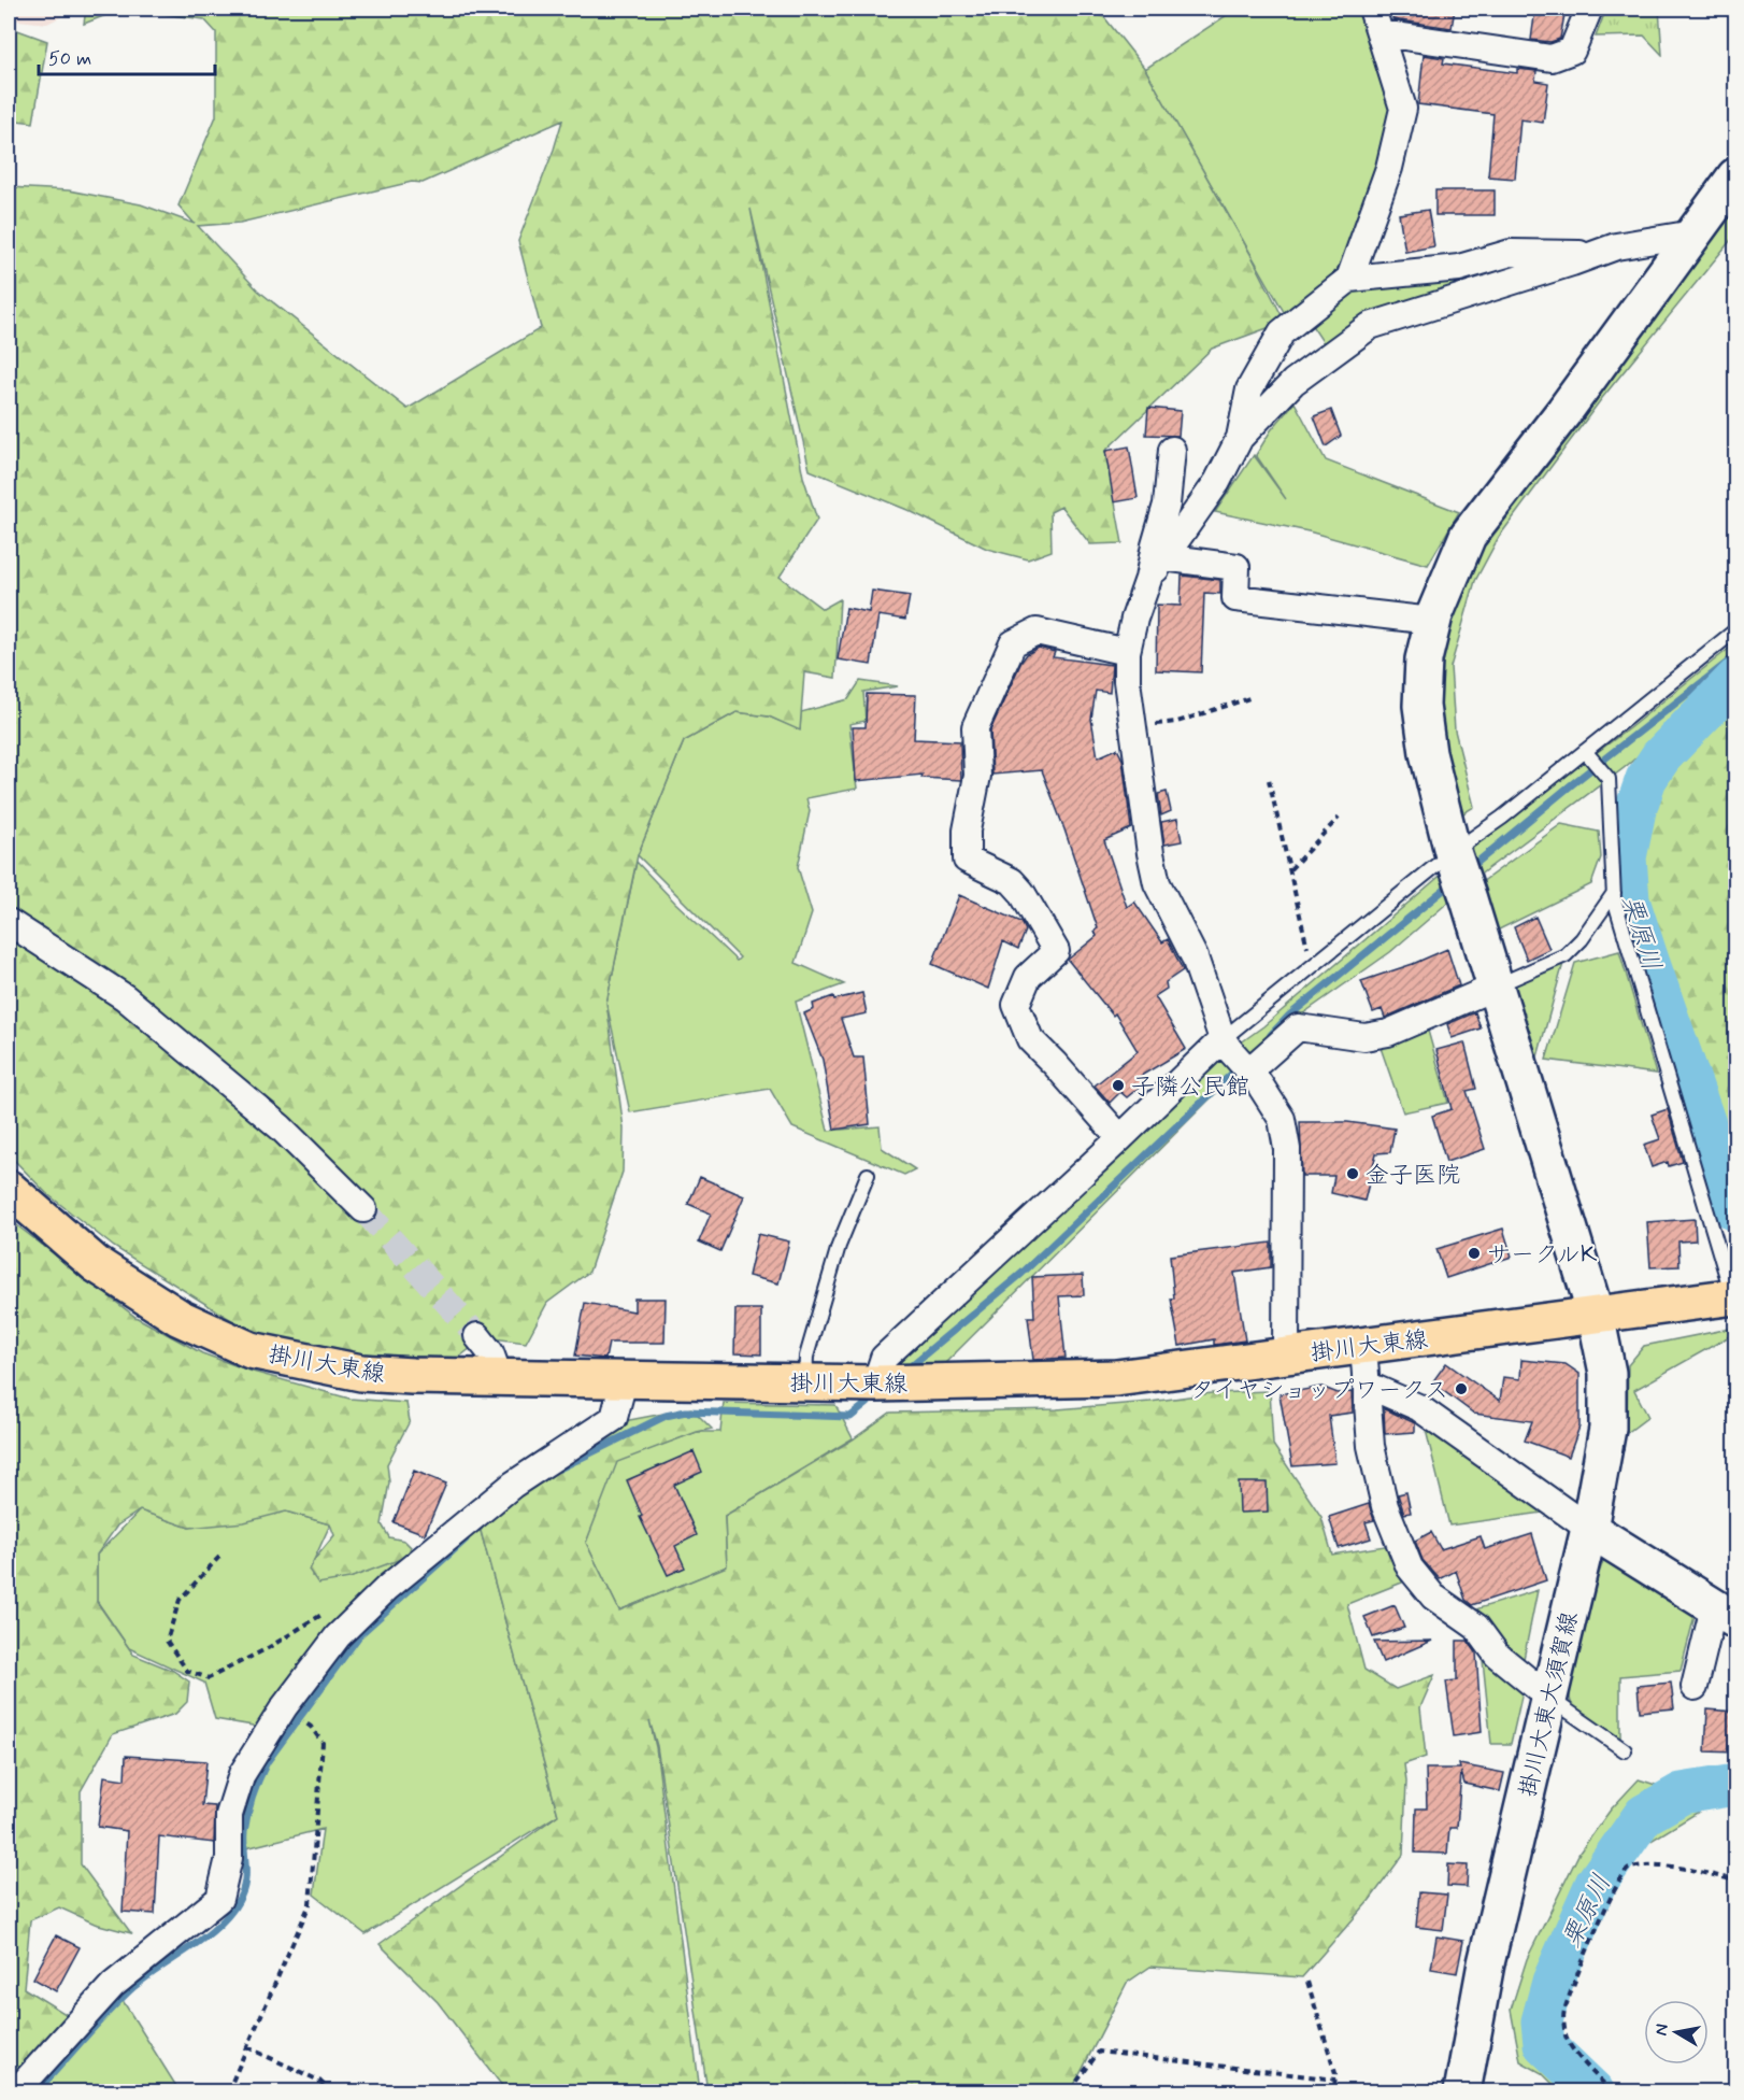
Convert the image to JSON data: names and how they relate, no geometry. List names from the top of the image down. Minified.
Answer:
{"streets":{"main road":["掛川大東線"],"street":["掛川大東大須賀線"]},"crossings":[["掛川大東線","掛川大東大須賀線"]],"water":["栗原川"],"places":["子隣公民館","金子医院","サークルK","タイヤショップワークス"],"scale_bar":"50 m","north":"left"}
